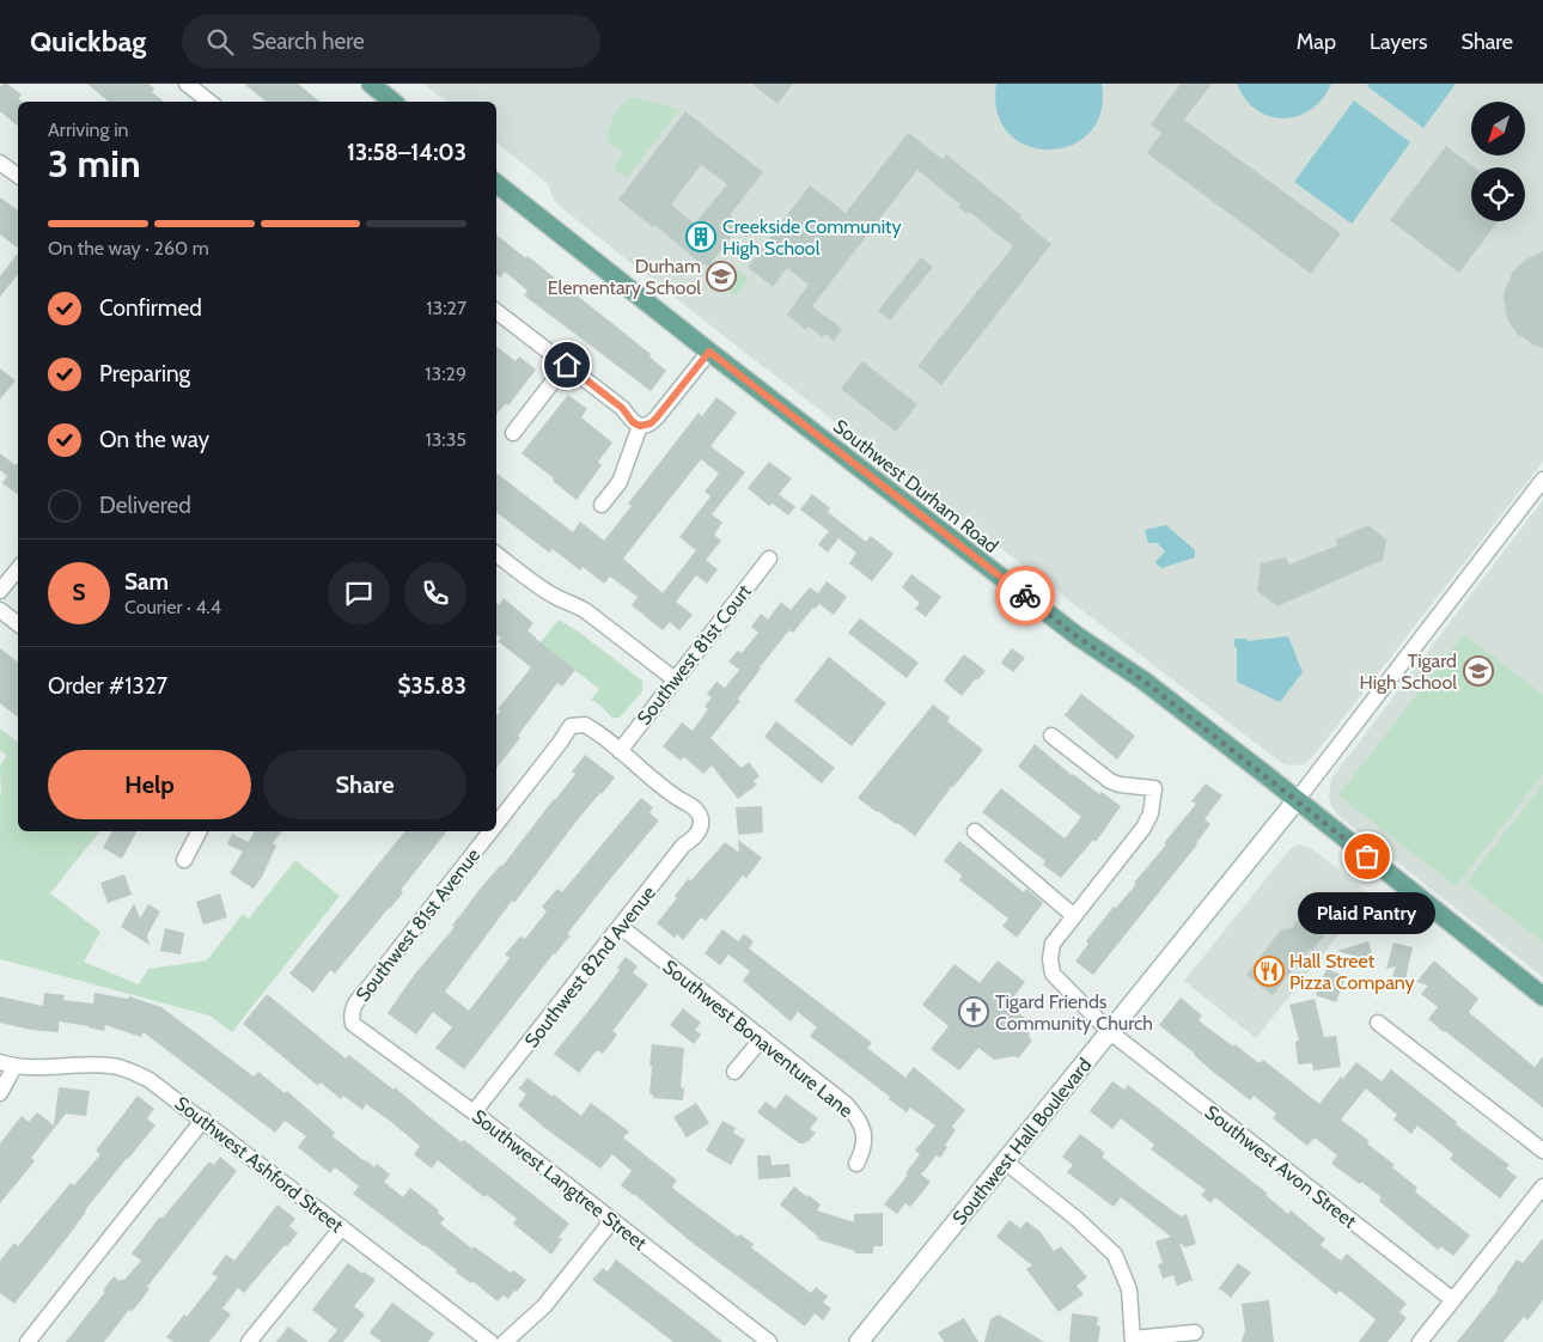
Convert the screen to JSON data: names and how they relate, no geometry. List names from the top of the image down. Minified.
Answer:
{"streets":{"main road":["Southwest Durham Road","Southwest Hall Boulevard"],"street":["Southwest 81st Court","Southwest 81st Avenue","Southwest 82nd Avenue","Southwest Bonaventure Lane","Southwest Ashford Street","Southwest Avon Street","Southwest Langtree Street"]},"crossings":[["Southwest Durham Road","Southwest Hall Boulevard"],["Southwest 81st Court","Southwest 81st Avenue"],["Southwest 81st Court","Southwest 82nd Avenue"],["Southwest 81st Avenue","Southwest 82nd Avenue"],["Southwest 81st Avenue","Southwest Langtree Street"],["Southwest 82nd Avenue","Southwest Bonaventure Lane"],["Southwest 82nd Avenue","Southwest Langtree Street"],["Southwest Hall Boulevard","Southwest Avon Street"]],"places":{"building":["Creekside Community High School"],"school or university":["Durham Elementary School","Tigard High School"],"other":["Plaid Pantry"],"restaurant":["Hall Street Pizza Company"],"church":["Tigard Friends Community Church"]},"north":"bottom left","page":{"header":"Quickbag","search":"Search here","nav":["Map","Layers","Share"],"heading":["3 min","Arriving in","13:58–14:03"],"panel":["Sam","Courier · 4.4","Order #1327","$35.83"],"bar":"On the way · 260 m","list":[["Confirmed","13:27"],["Preparing","13:29"],["On the way","13:35"],"Delivered"],"round":"S","buttons":["Help","Share"],"bubble":"Plaid Pantry"}}
